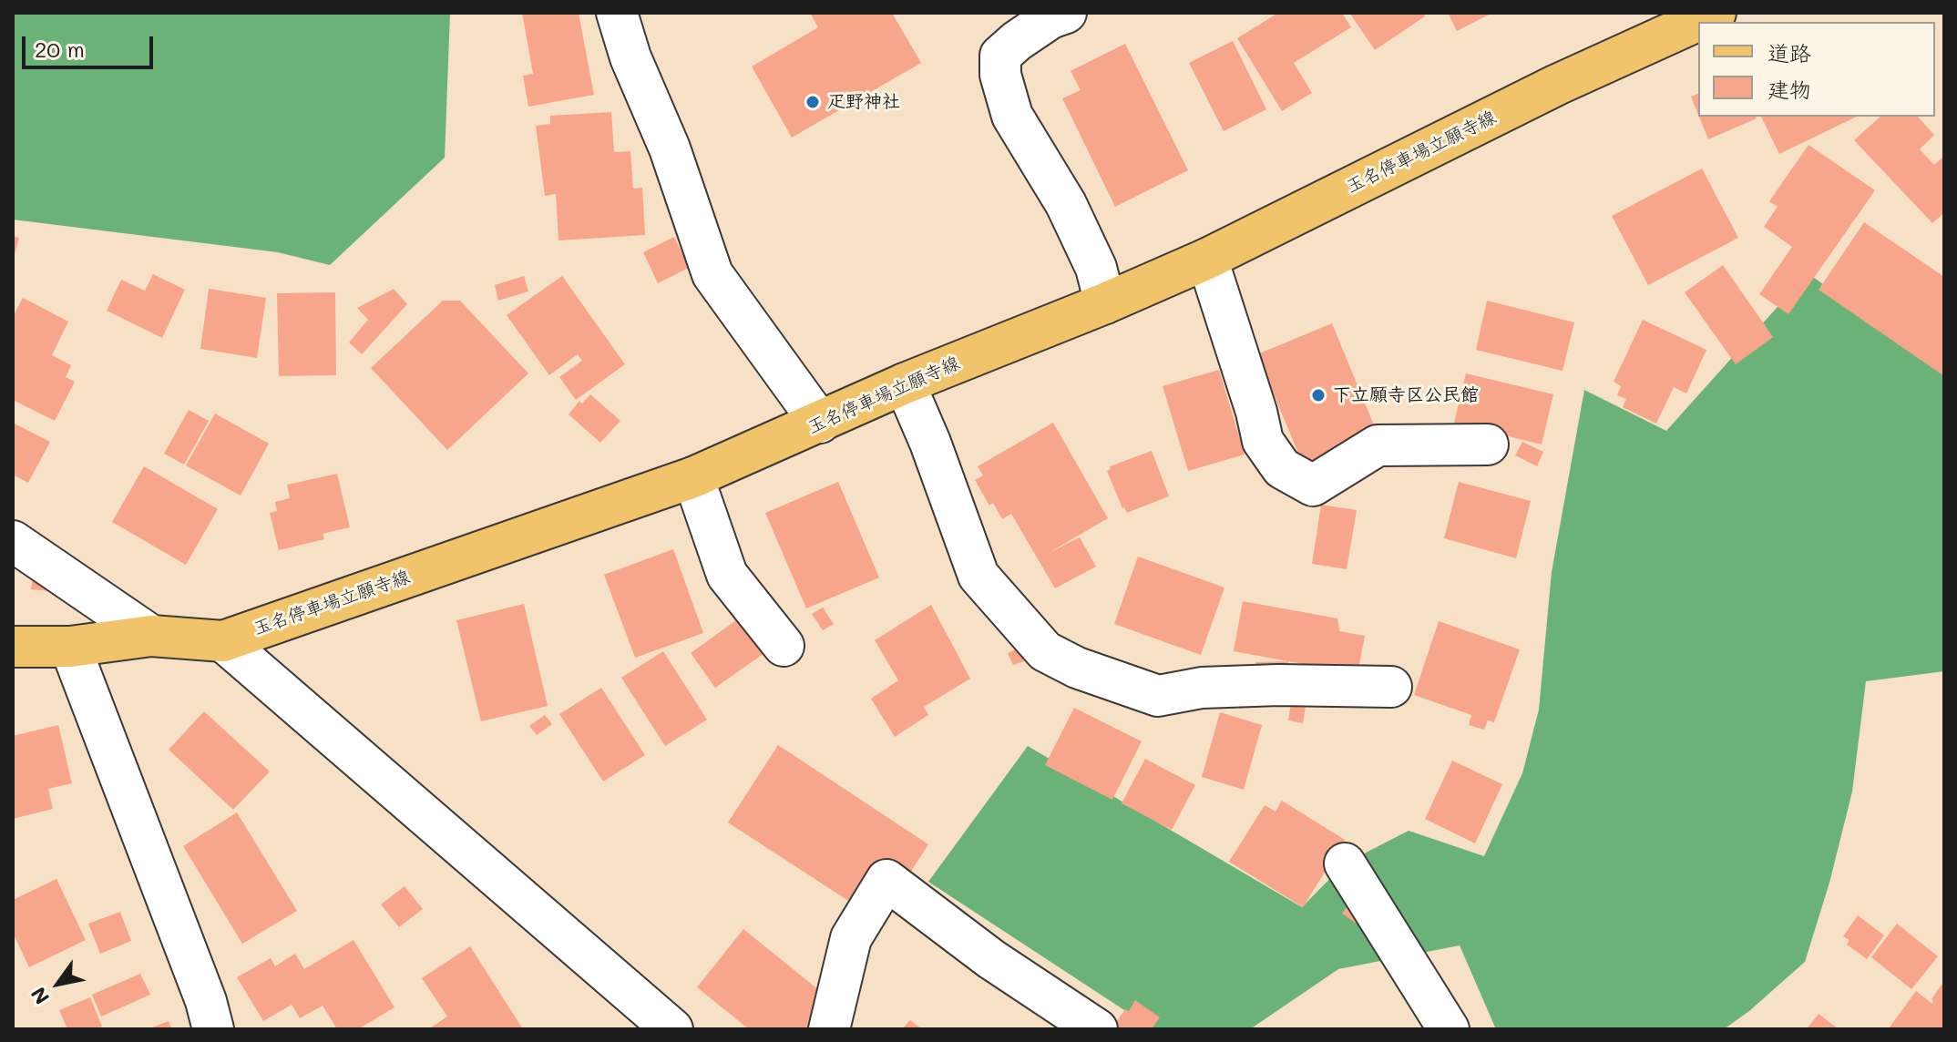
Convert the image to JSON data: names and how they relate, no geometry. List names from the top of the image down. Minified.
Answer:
{"streets":{"main road":["玉名停車場立願寺線"]},"places":["疋野神社","下立願寺区公民館"],"legend":["道路","建物"],"scale_bar":"20 m","north":"bottom left"}
